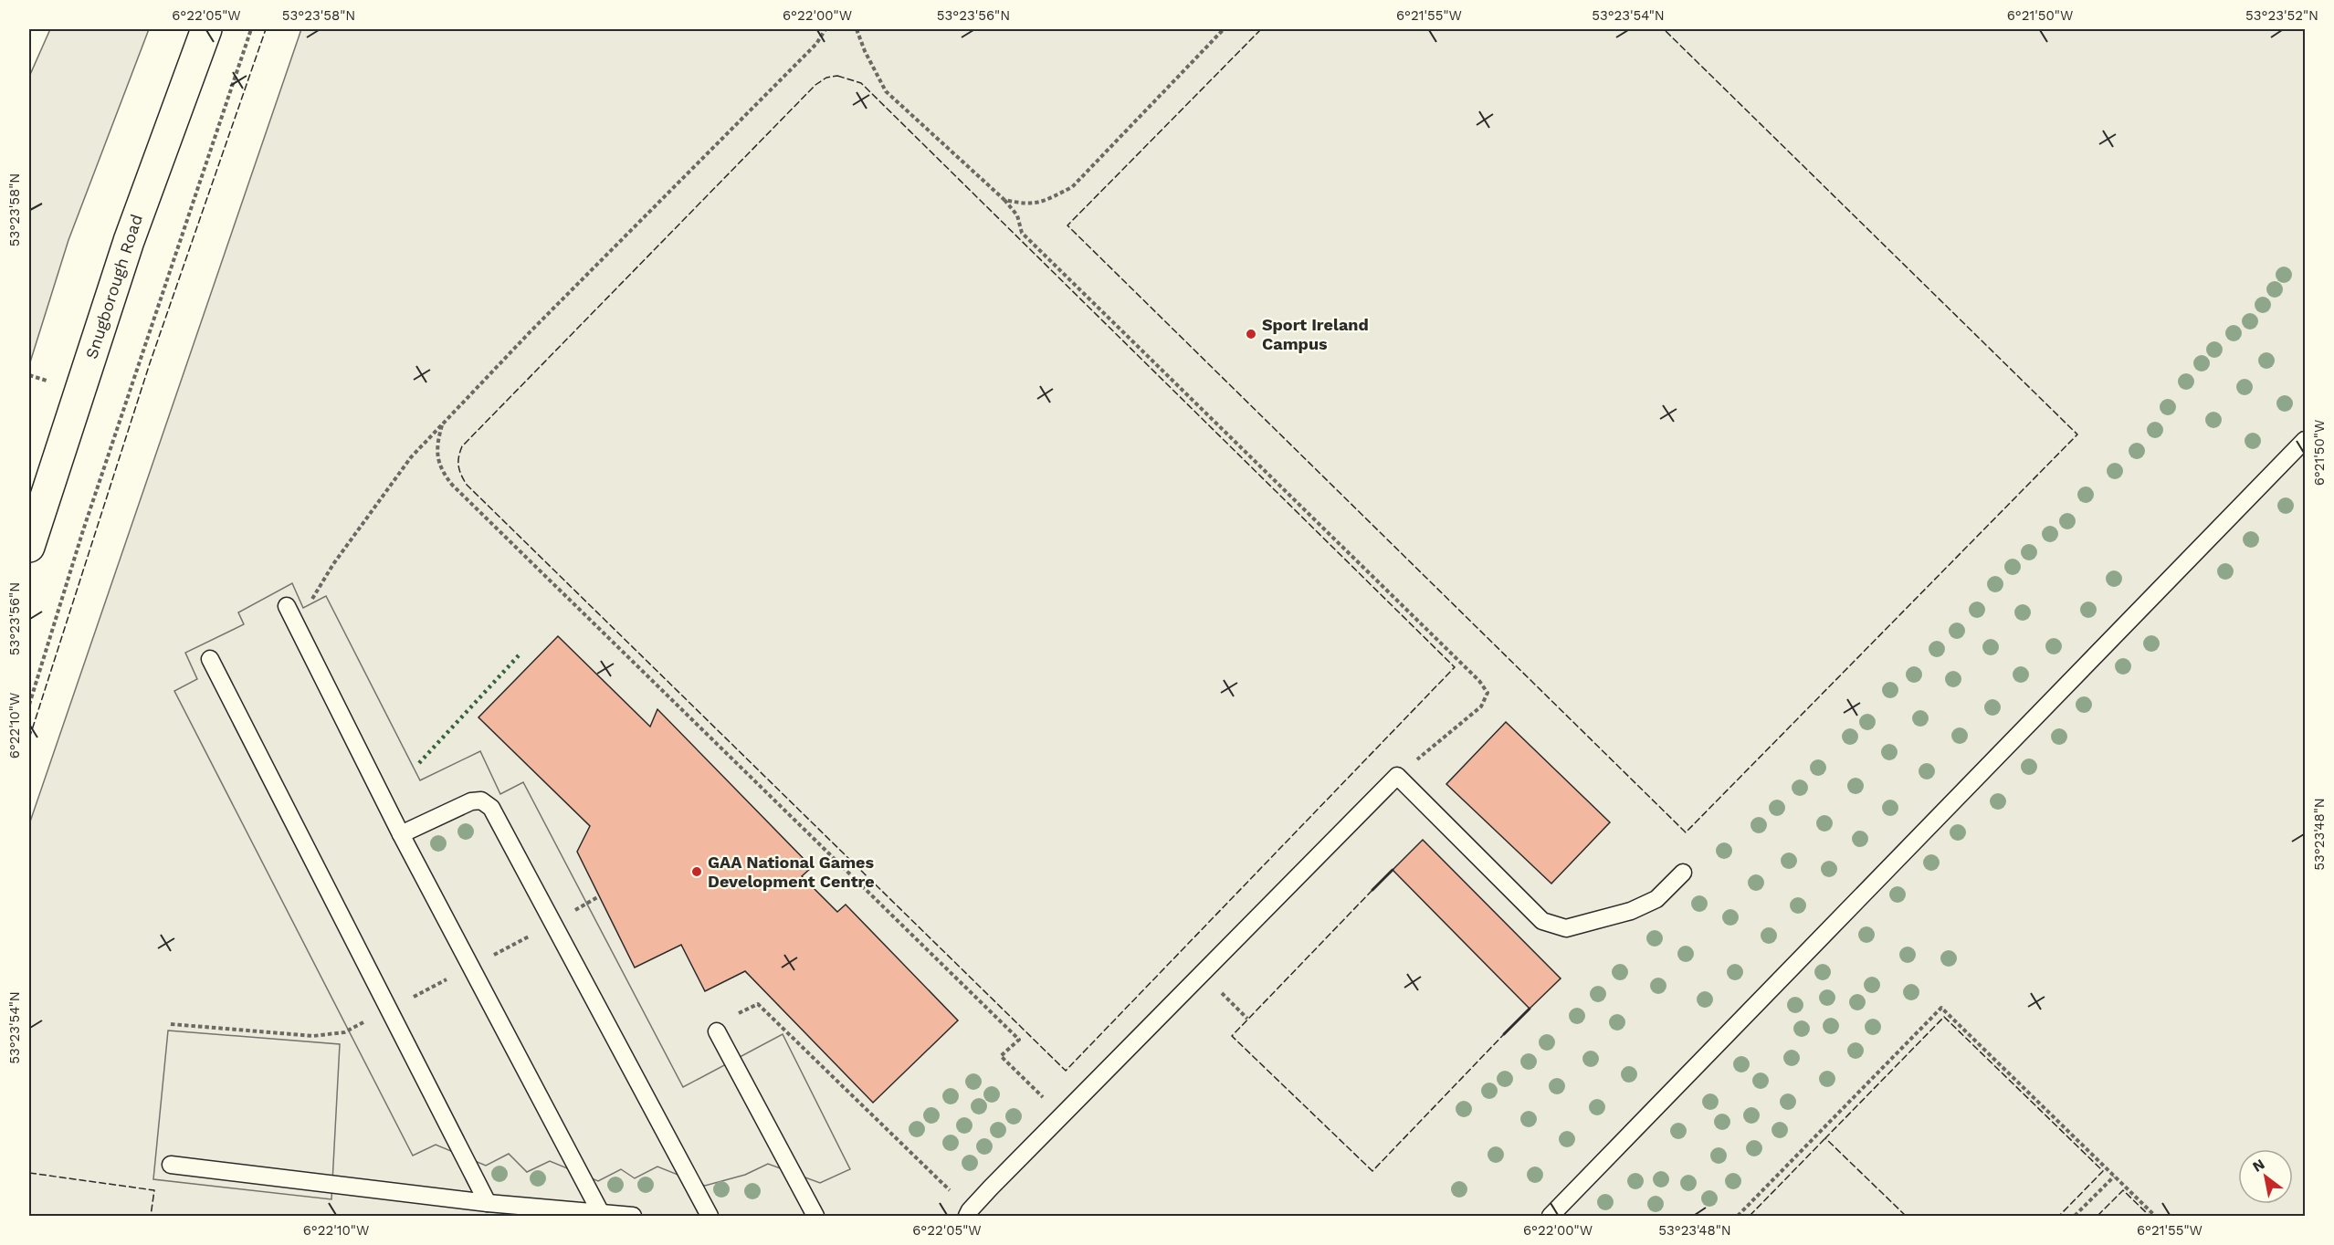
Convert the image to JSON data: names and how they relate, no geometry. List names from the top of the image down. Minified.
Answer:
{"streets":{"main road":["Snugborough Road"]},"places":["Sport Ireland Campus","GAA National Games Development Centre"],"north":"top left","coordinates":["6°22'05\"W","53°23'58\"N","6°22'00\"W","53°23'56\"N","6°21'55\"W","53°23'54\"N","6°21'50\"W","53°23'52\"N","6°22'10\"W","53°23'48\"N"]}
